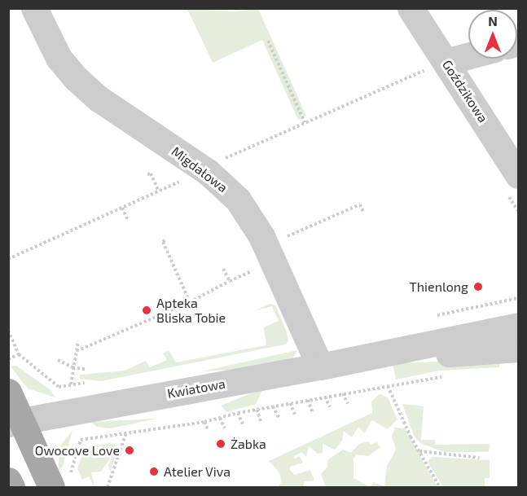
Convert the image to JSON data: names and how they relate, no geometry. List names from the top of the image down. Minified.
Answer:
{"streets":{"street":["Goździkowa","Migdałowa","Kwiatowa"]},"crossings":[["Migdałowa","Kwiatowa"]],"places":["Thienlong","Apteka Bliska Tobie","Żabka","Owocove Love","Atelier Viva"],"north":"top"}
